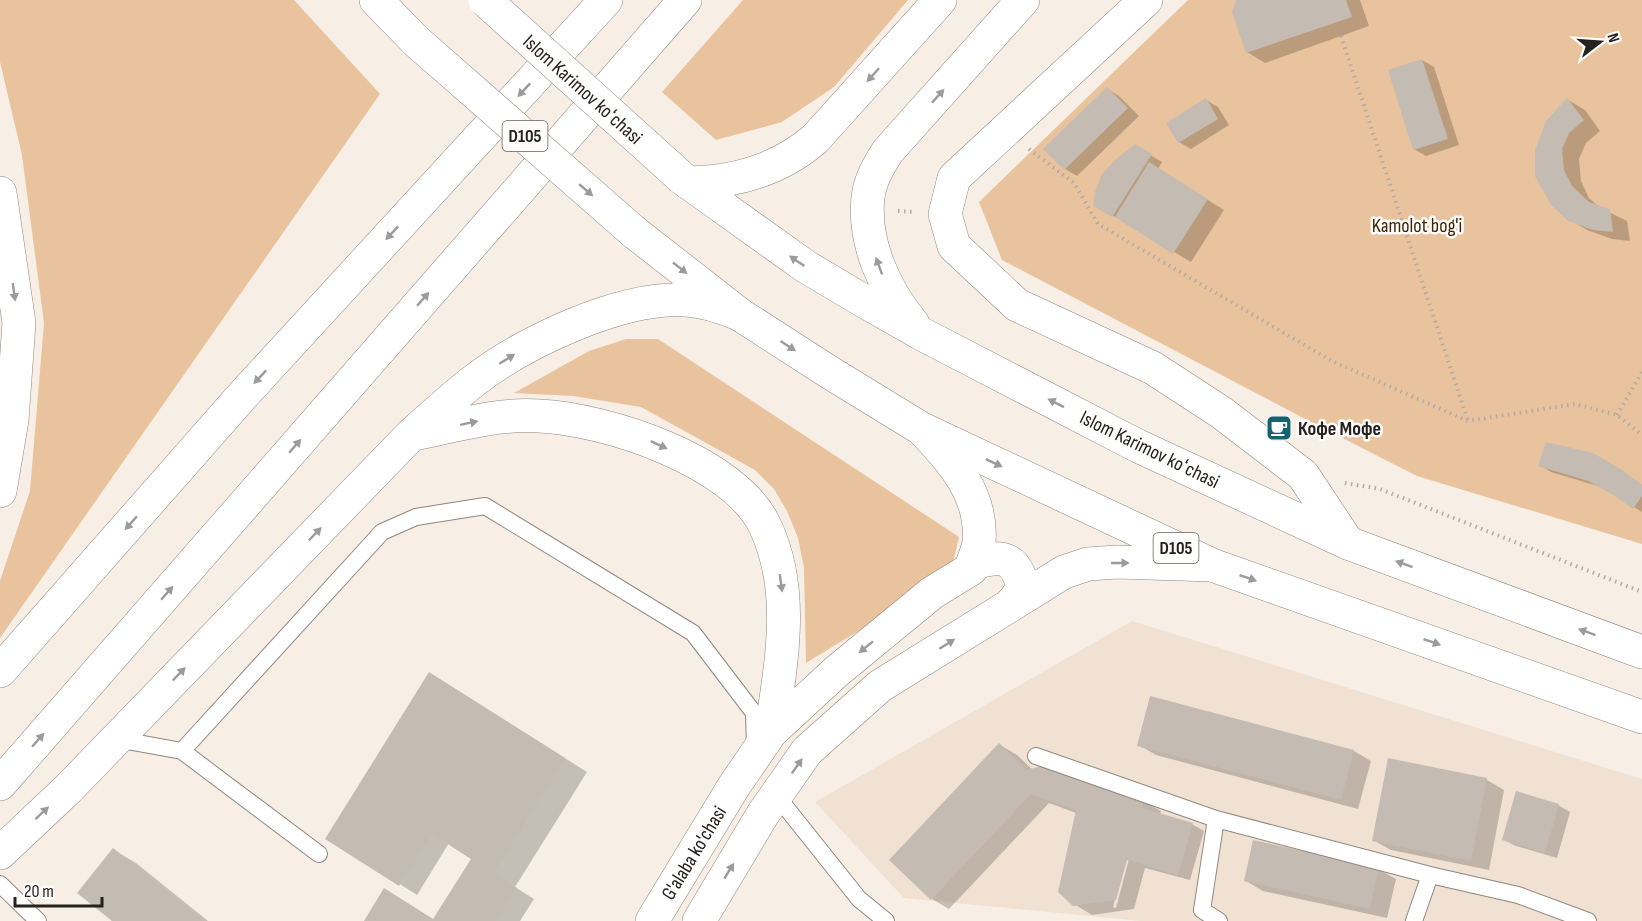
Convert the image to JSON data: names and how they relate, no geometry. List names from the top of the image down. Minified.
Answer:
{"streets":{"main road":["Islom Karimov koʻchasi","D105","G'alaba ko'chasi"]},"crossings":[["D105","G'alaba ko'chasi"]],"parks":["Kamolot bog'i"],"places":{"cafe":["Кофе Мофе"]},"scale_bar":"20 m","north":"right"}
